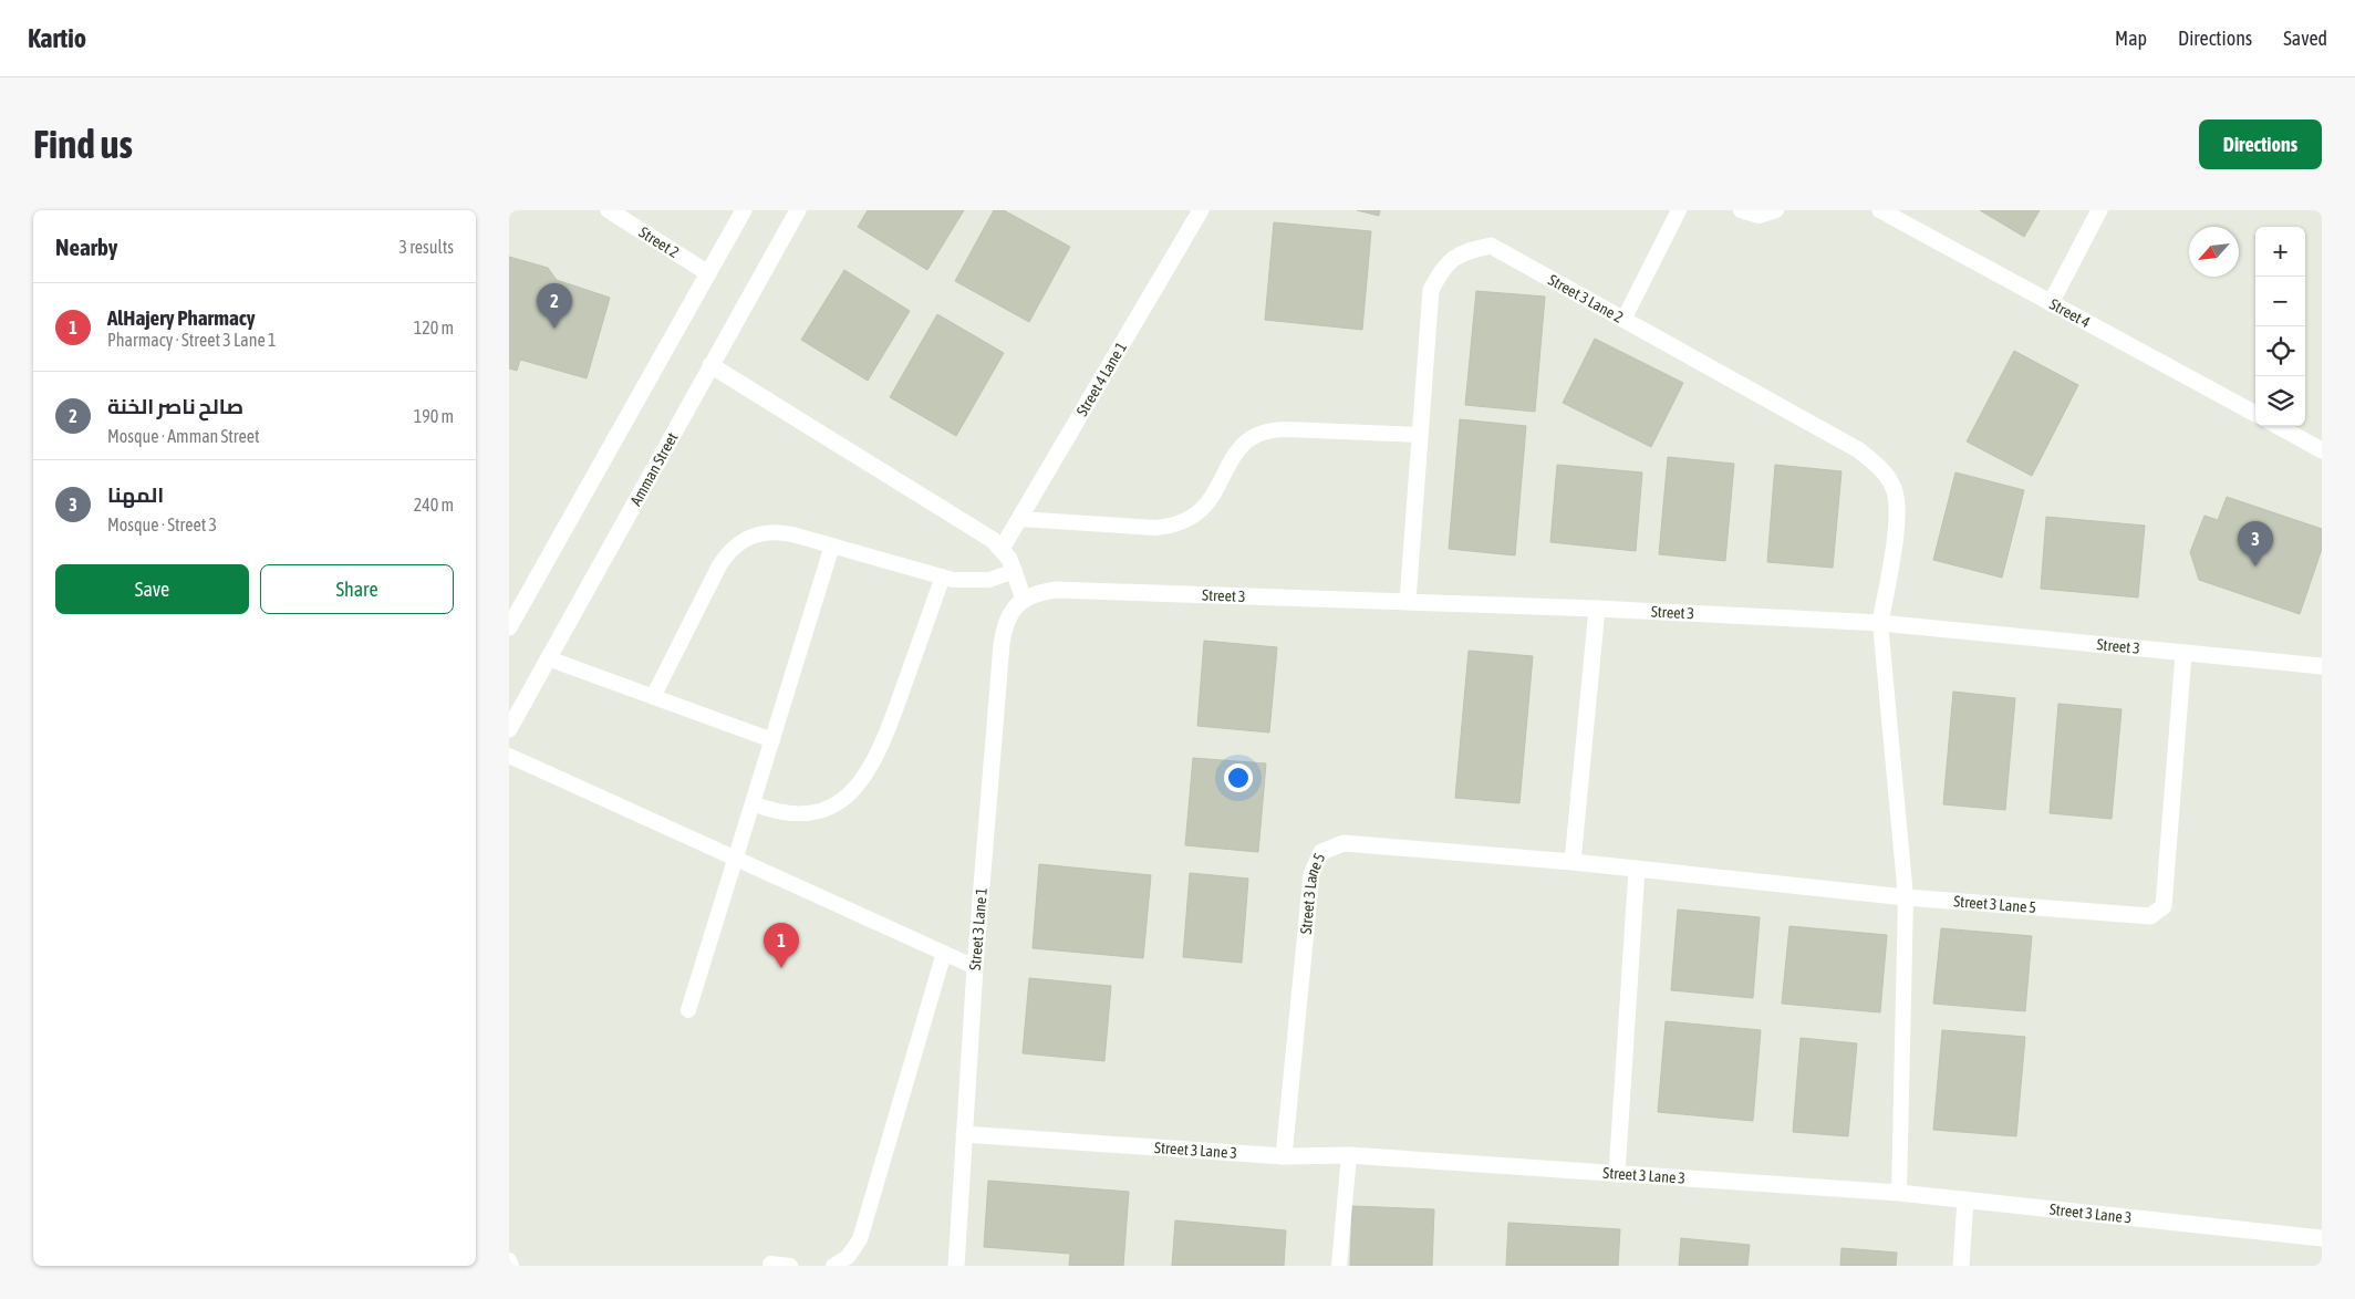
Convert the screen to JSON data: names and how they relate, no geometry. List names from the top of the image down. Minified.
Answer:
{"streets":{"street":["Street 2","Street 3 Lane 2","Street 4","Street 4 Lane 1","Amman Street","Street 3","Street 3 Lane 5","Street 3 Lane 1","Street 3 Lane 3"]},"crossings":[["Street 3 Lane 2","Street 3"],["Street 3","Street 3 Lane 5"],["Street 3","Street 3 Lane 1"],["Street 3 Lane 5","Street 3 Lane 3"],["Street 3 Lane 1","Street 3 Lane 3"]],"north":"bottom left","page":{"header":"Kartio","nav":["Map","Directions","Saved"],"buttons":["Directions",["Save","Share"]],"title":"Find us","heading":["Nearby","3 results"],"map_buttons":["+","−"],"list":[{"mark":"1","name":"AlHajery Pharmacy","note":"Pharmacy · Street 3 Lane 1","value":"120 m"},{"mark":"2","name":"صالح ناصر الخنة","note":"Mosque · Amman Street","value":"190 m"},{"mark":"3","name":"المهنا","note":"Mosque · Street 3","value":"240 m"}],"pins":["2","3","1"]}}
